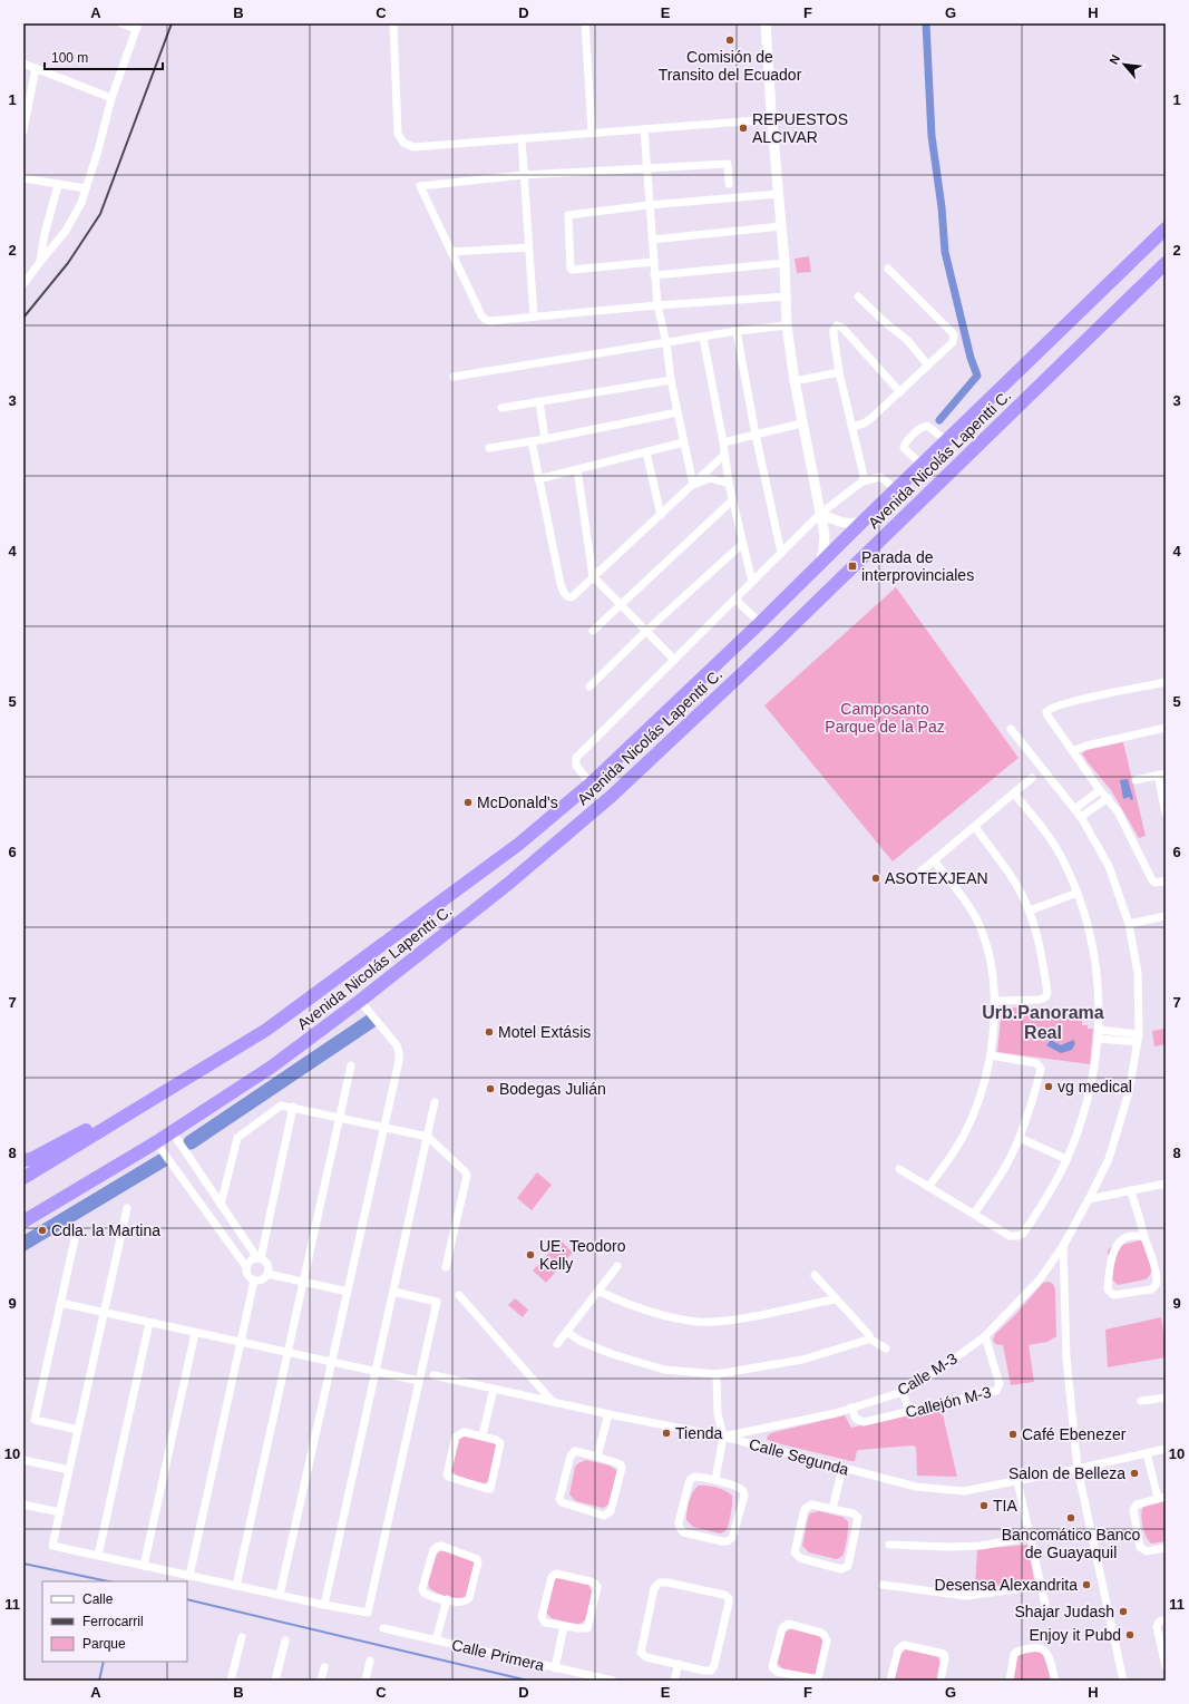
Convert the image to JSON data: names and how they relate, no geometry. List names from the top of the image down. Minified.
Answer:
{"streets":{"highway":["Avenida Nicolás Lapentti C."],"street":["Calle M-3","Callejón M-3","Calle Segunda","Calle Primera"]},"crossings":[["Calle M-3","Callejón M-3"],["Calle M-3","Calle Segunda"]],"districts":["Urb.Panorama Real"],"parks":["Camposanto Parque de la Paz"],"places":{"other":["Comisión de Transito del Ecuador","REPUESTOS ALCIVAR","McDonald's","ASOTEXJEAN","Motel Extásis","vg medical","Bodegas Julián","Cdla. la Martina","UE. Teodoro Kelly","Tienda","Café Ebenezer","Salon de Belleza","TIA","Bancomático Banco de Guayaquil","Desensa Alexandrita","Shajar Judash","Enjoy it Pubd"],"transit":["Parada de interprovinciales"]},"legend":["Calle","Ferrocarril","Parque"],"scale_bar":"100 m","north":"top left","grid":{"columns":["A","B","C","D","E","F","G","H"],"rows":["1","2","3","4","5","6","7","8","9","10","11"]}}
